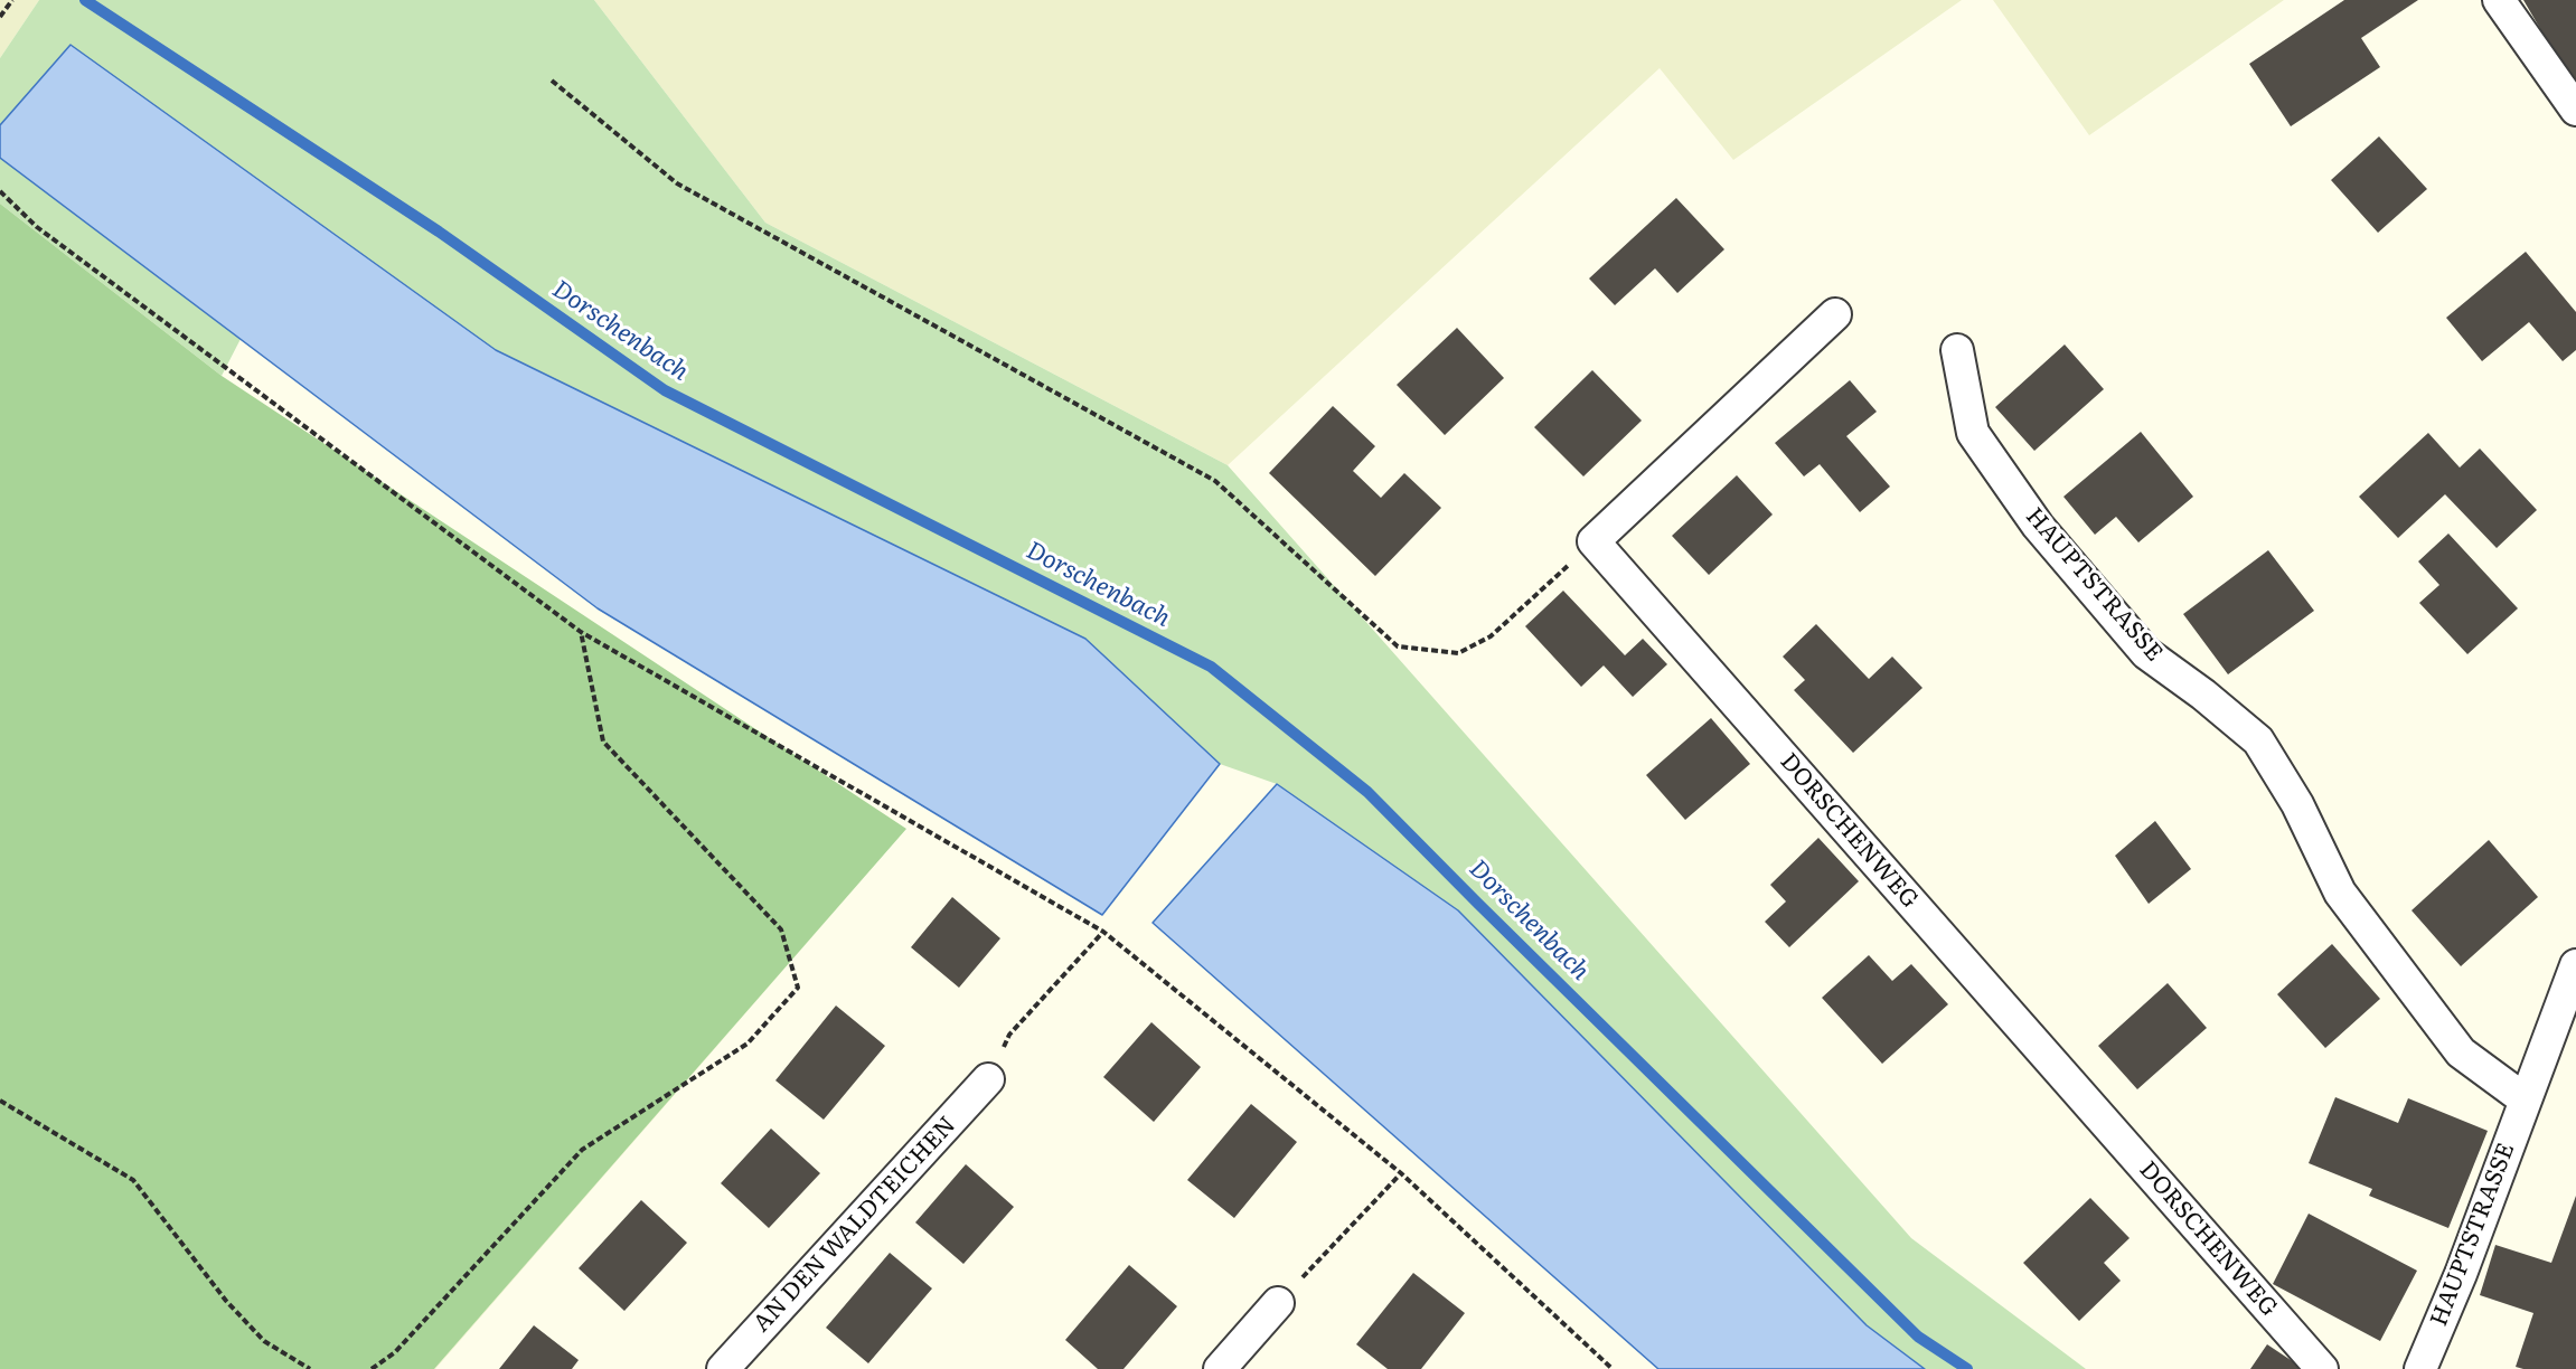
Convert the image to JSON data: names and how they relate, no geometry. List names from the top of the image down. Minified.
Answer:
{"streets":{"street":["HAUPTSTRASSE","DORSCHENWEG","AN DEN WALDTEICHEN"]},"water":["Dorschenbach"]}
